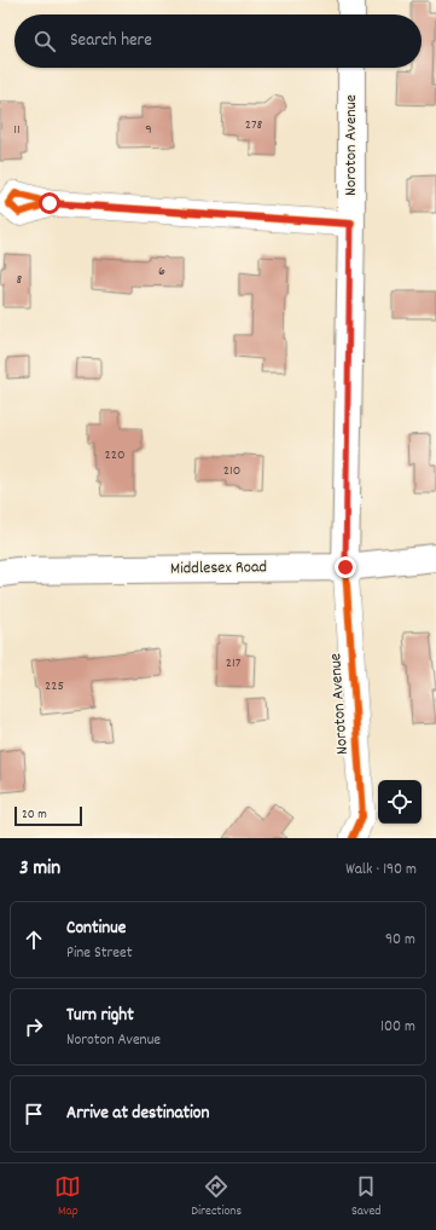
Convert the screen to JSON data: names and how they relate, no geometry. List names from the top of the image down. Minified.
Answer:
{"streets":{"main road":["Noroton Avenue","Middlesex Road"]},"crossings":[["Noroton Avenue","Middlesex Road"]],"house_numbers":["278","11","9","6","8","220","210","217","225"],"scale_bar":"20 m","page":{"search":"Search here","scale":"20 m","heading":["3 min","Walk · 190 m"],"list":[["Continue","Pine Street","90 m"],["Turn right","Noroton Avenue","100 m"],"Arrive at destination"],"nav":["Map","Directions","Saved"]}}
